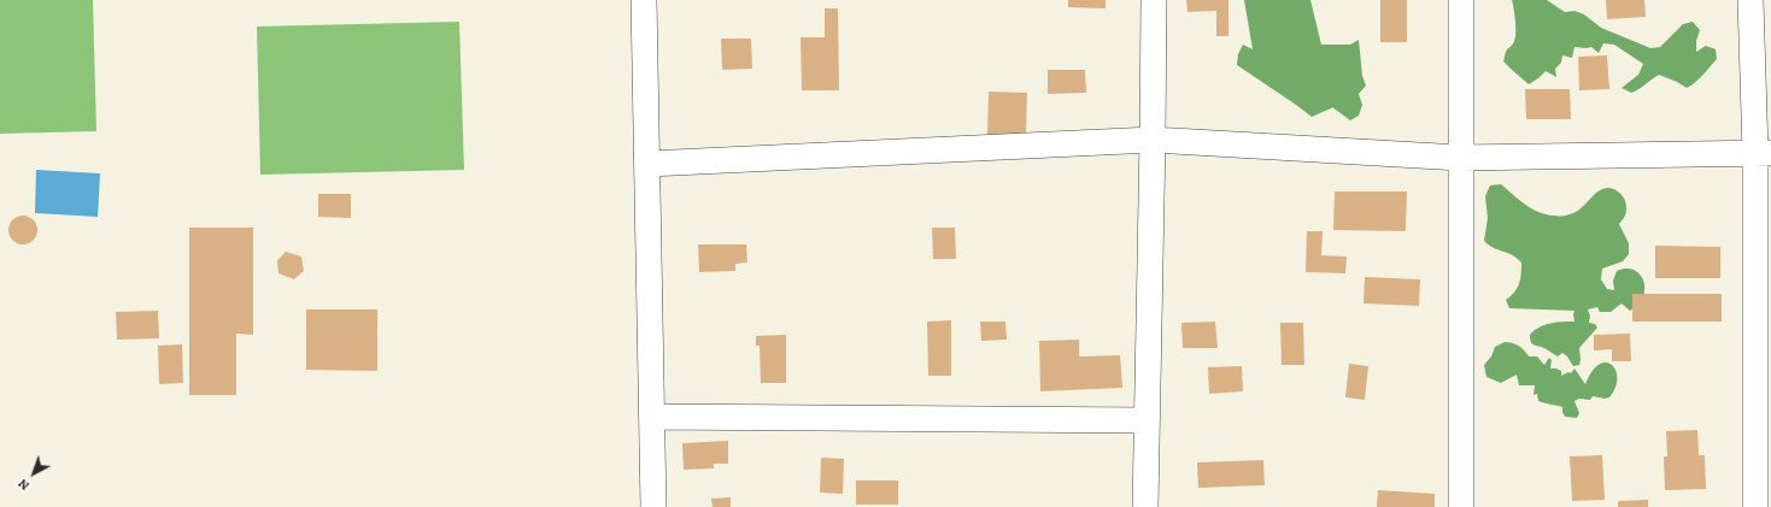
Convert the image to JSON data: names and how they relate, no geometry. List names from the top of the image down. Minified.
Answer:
{"north":"bottom left"}
